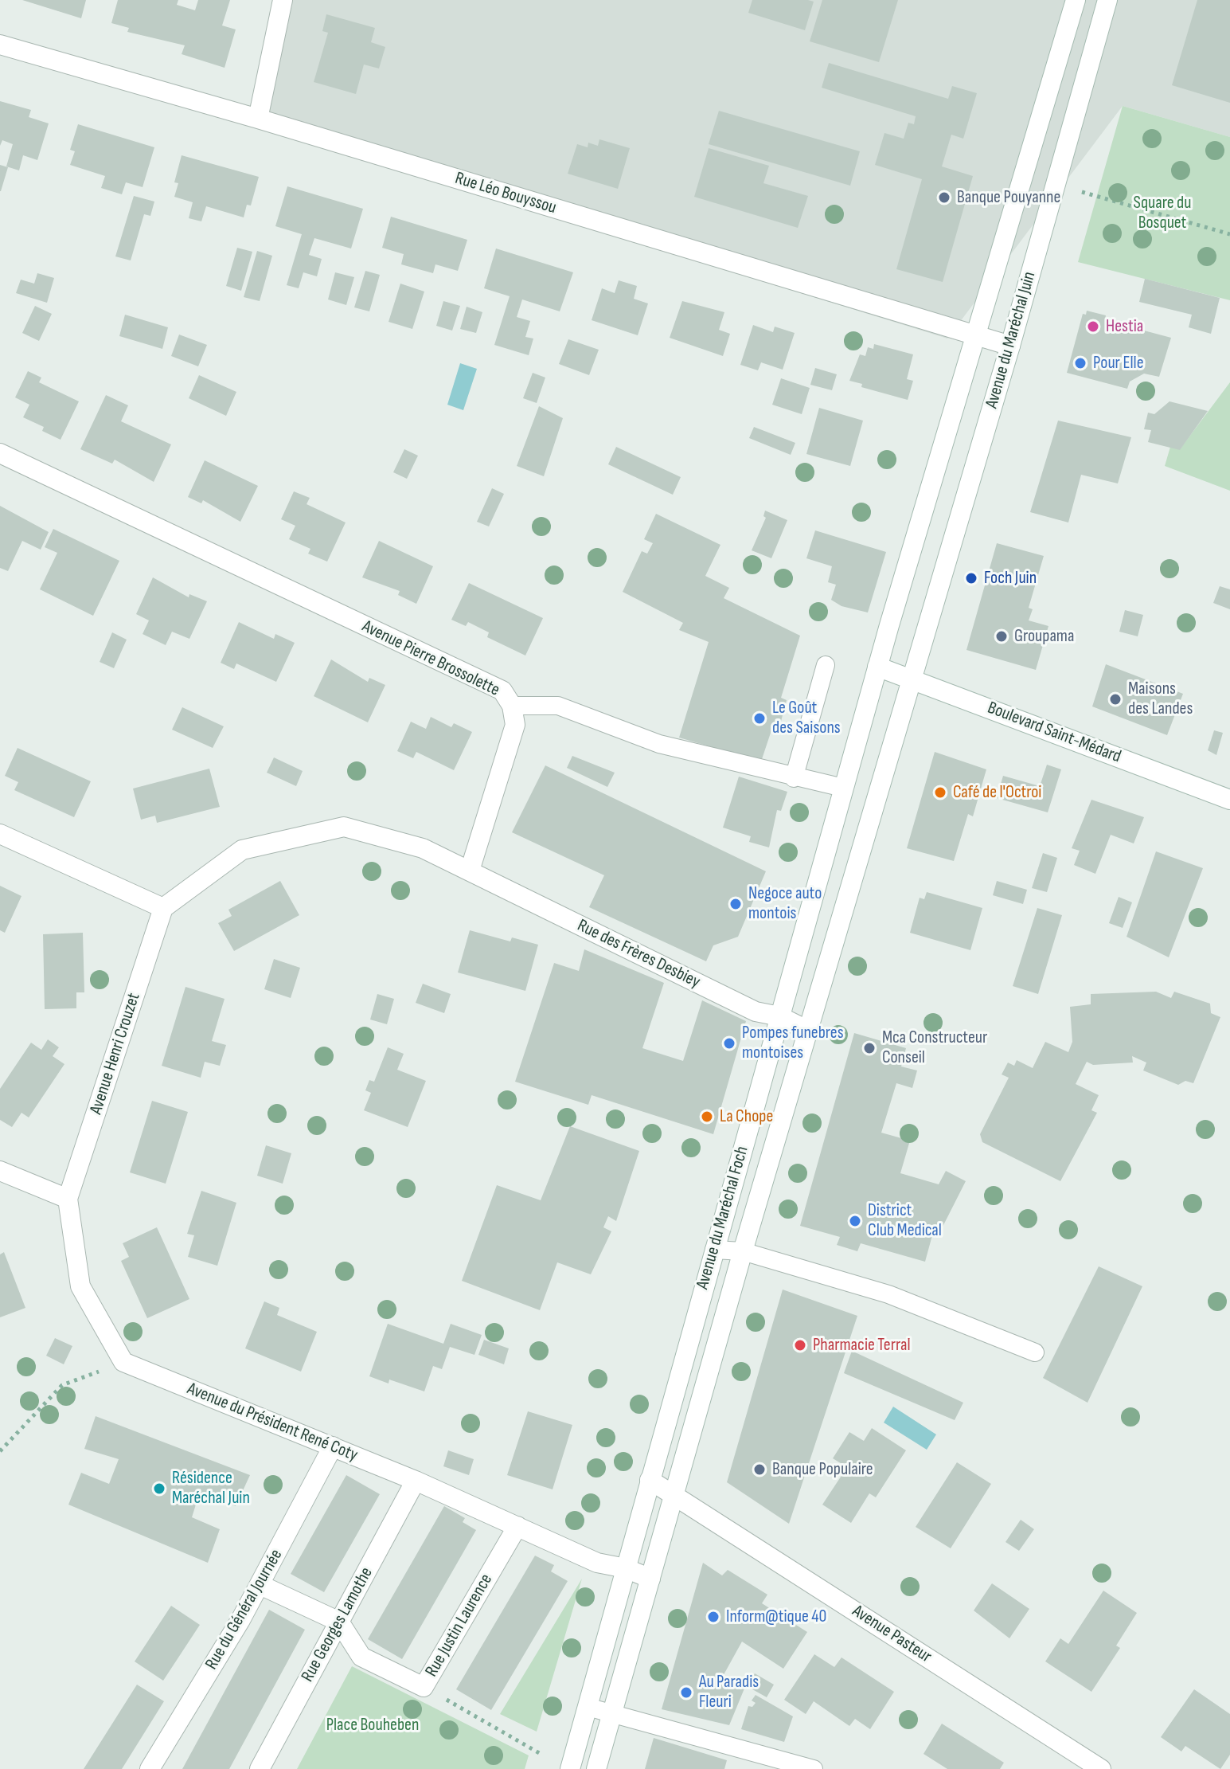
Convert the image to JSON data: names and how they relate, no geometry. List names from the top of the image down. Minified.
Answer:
{"streets":{"street":["Rue Léo Bouyssou","Avenue du Maréchal Juin","Avenue Pierre Brossolette","Boulevard Saint-Médard","Rue des Frères Desbiey","Avenue Henri Crouzet","Avenue du Maréchal Foch","Avenue du Président René Coty","Rue du Général Journée","Rue Georges Lamothe","Rue Justin Laurence","Avenue Pasteur"]},"crossings":[["Rue Léo Bouyssou","Avenue du Maréchal Juin"],["Avenue du Maréchal Juin","Boulevard Saint-Médard"],["Avenue du Maréchal Juin","Avenue du Maréchal Foch"],["Avenue Pierre Brossolette","Rue des Frères Desbiey"],["Boulevard Saint-Médard","Avenue du Maréchal Foch"],["Rue des Frères Desbiey","Avenue du Maréchal Foch"],["Avenue du Maréchal Foch","Avenue du Président René Coty"],["Avenue du Maréchal Foch","Avenue Pasteur"],["Avenue du Président René Coty","Rue du Général Journée"],["Avenue du Président René Coty","Rue Georges Lamothe"],["Avenue du Président René Coty","Rue Justin Laurence"],["Rue Georges Lamothe","Rue Justin Laurence"]],"parks":["Square du Bosquet","Place Bouheben"],"places":["Banque Pouyanne","Hestia","Pour Elle","Foch Juin","Groupama","Maisons des Landes","Le Goût des Saisons","Café de l'Octroi","Negoce auto montois","Pompes funebres montoises","Mca Constructeur Conseil","La Chope","District Club Medical","Pharmacie Terral","Banque Populaire","Résidence Maréchal Juin","Inform@tique 40","Au Paradis Fleuri"]}
